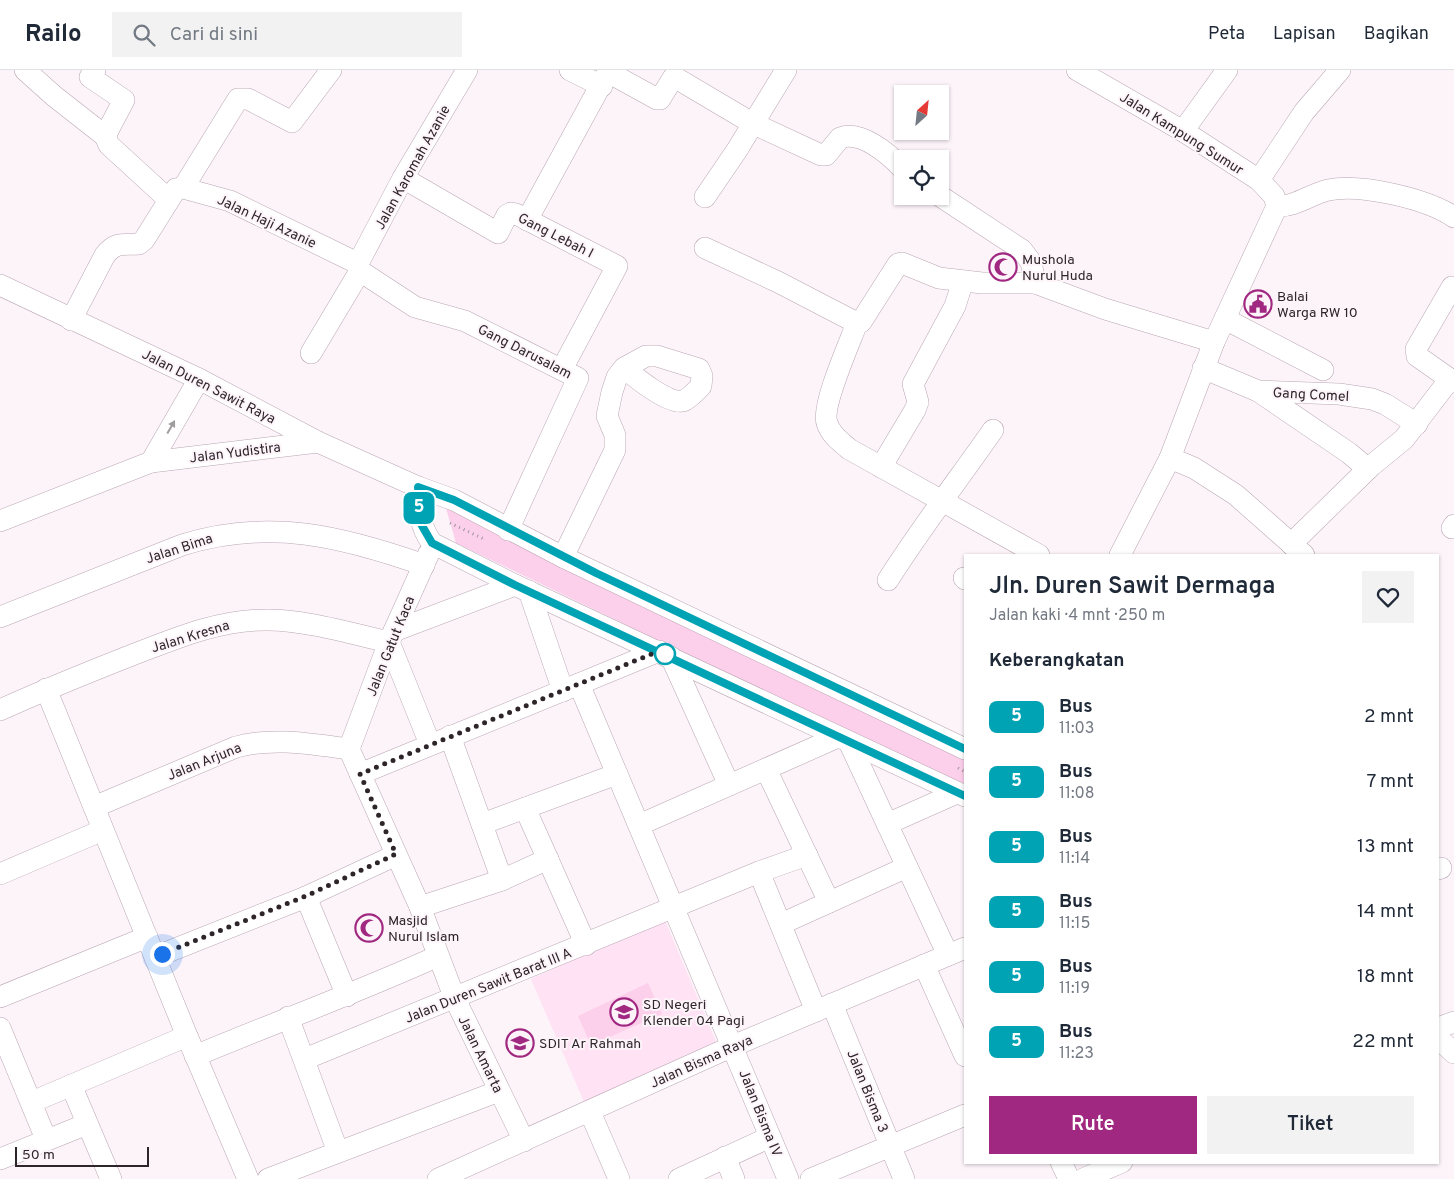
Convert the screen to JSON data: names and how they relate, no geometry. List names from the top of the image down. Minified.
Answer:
{"streets":{"street":["Jalan Kampung Sumur","Jalan Karomah Azanie","Jalan Haji Azanie","Gang Lebah I","Gang Darusalam","Jalan Duren Sawit Raya","Gang Comel","Jalan Yudistira","Jalan Bima","Jalan Kresna","Jalan Gatut Kaca","Jalan Arjuna","Jalan Duren Sawit Barat III A","Jalan Amarta","Jalan Bisma Raya","Jalan Bisma 3","Jalan Bisma IV"]},"crossings":[["Jalan Karomah Azanie","Jalan Haji Azanie"],["Jalan Karomah Azanie","Gang Lebah I"],["Jalan Karomah Azanie","Gang Darusalam"],["Jalan Haji Azanie","Gang Darusalam"],["Gang Lebah I","Gang Darusalam"],["Gang Darusalam","Jalan Duren Sawit Raya"],["Jalan Duren Sawit Raya","Jalan Yudistira"],["Jalan Bima","Jalan Gatut Kaca"],["Jalan Kresna","Jalan Gatut Kaca"],["Jalan Gatut Kaca","Jalan Arjuna"],["Jalan Gatut Kaca","Jalan Amarta"],["Jalan Arjuna","Jalan Amarta"],["Jalan Duren Sawit Barat III A","Jalan Amarta"],["Jalan Duren Sawit Barat III A","Jalan Bisma 3"],["Jalan Duren Sawit Barat III A","Jalan Bisma IV"],["Jalan Amarta","Jalan Bisma Raya"],["Jalan Bisma Raya","Jalan Bisma 3"],["Jalan Bisma Raya","Jalan Bisma IV"]],"places":{"mosque":["Mushola Nurul Huda","Masjid Nurul Islam"],"public building":["Balai Warga RW 10"],"school or university":["SD Negeri Klender 04 Pagi","SDIT Ar Rahmah"]},"lines":["bus line 5"],"scale_bar":"50 m","north":"top right","page":{"header":"Railo","search":"Cari di sini","nav":["Peta","Lapisan","Bagikan"],"on_map":"5","heading":[["Jln. Duren Sawit Dermaga","Jalan kaki · 4 mnt · 250 m"],"Keberangkatan"],"list":[{"mark":"5","name":"Bus","note":"11:03","value":"2 mnt"},{"mark":"5","name":"Bus","note":"11:08","value":"7 mnt"},{"mark":"5","name":"Bus","note":"11:14","value":"13 mnt"},{"mark":"5","name":"Bus","note":"11:15","value":"14 mnt"},{"mark":"5","name":"Bus","note":"11:19","value":"18 mnt"},{"mark":"5","name":"Bus","note":"11:23","value":"22 mnt"}],"buttons":["Rute","Tiket"],"scale":"50 m"}}
